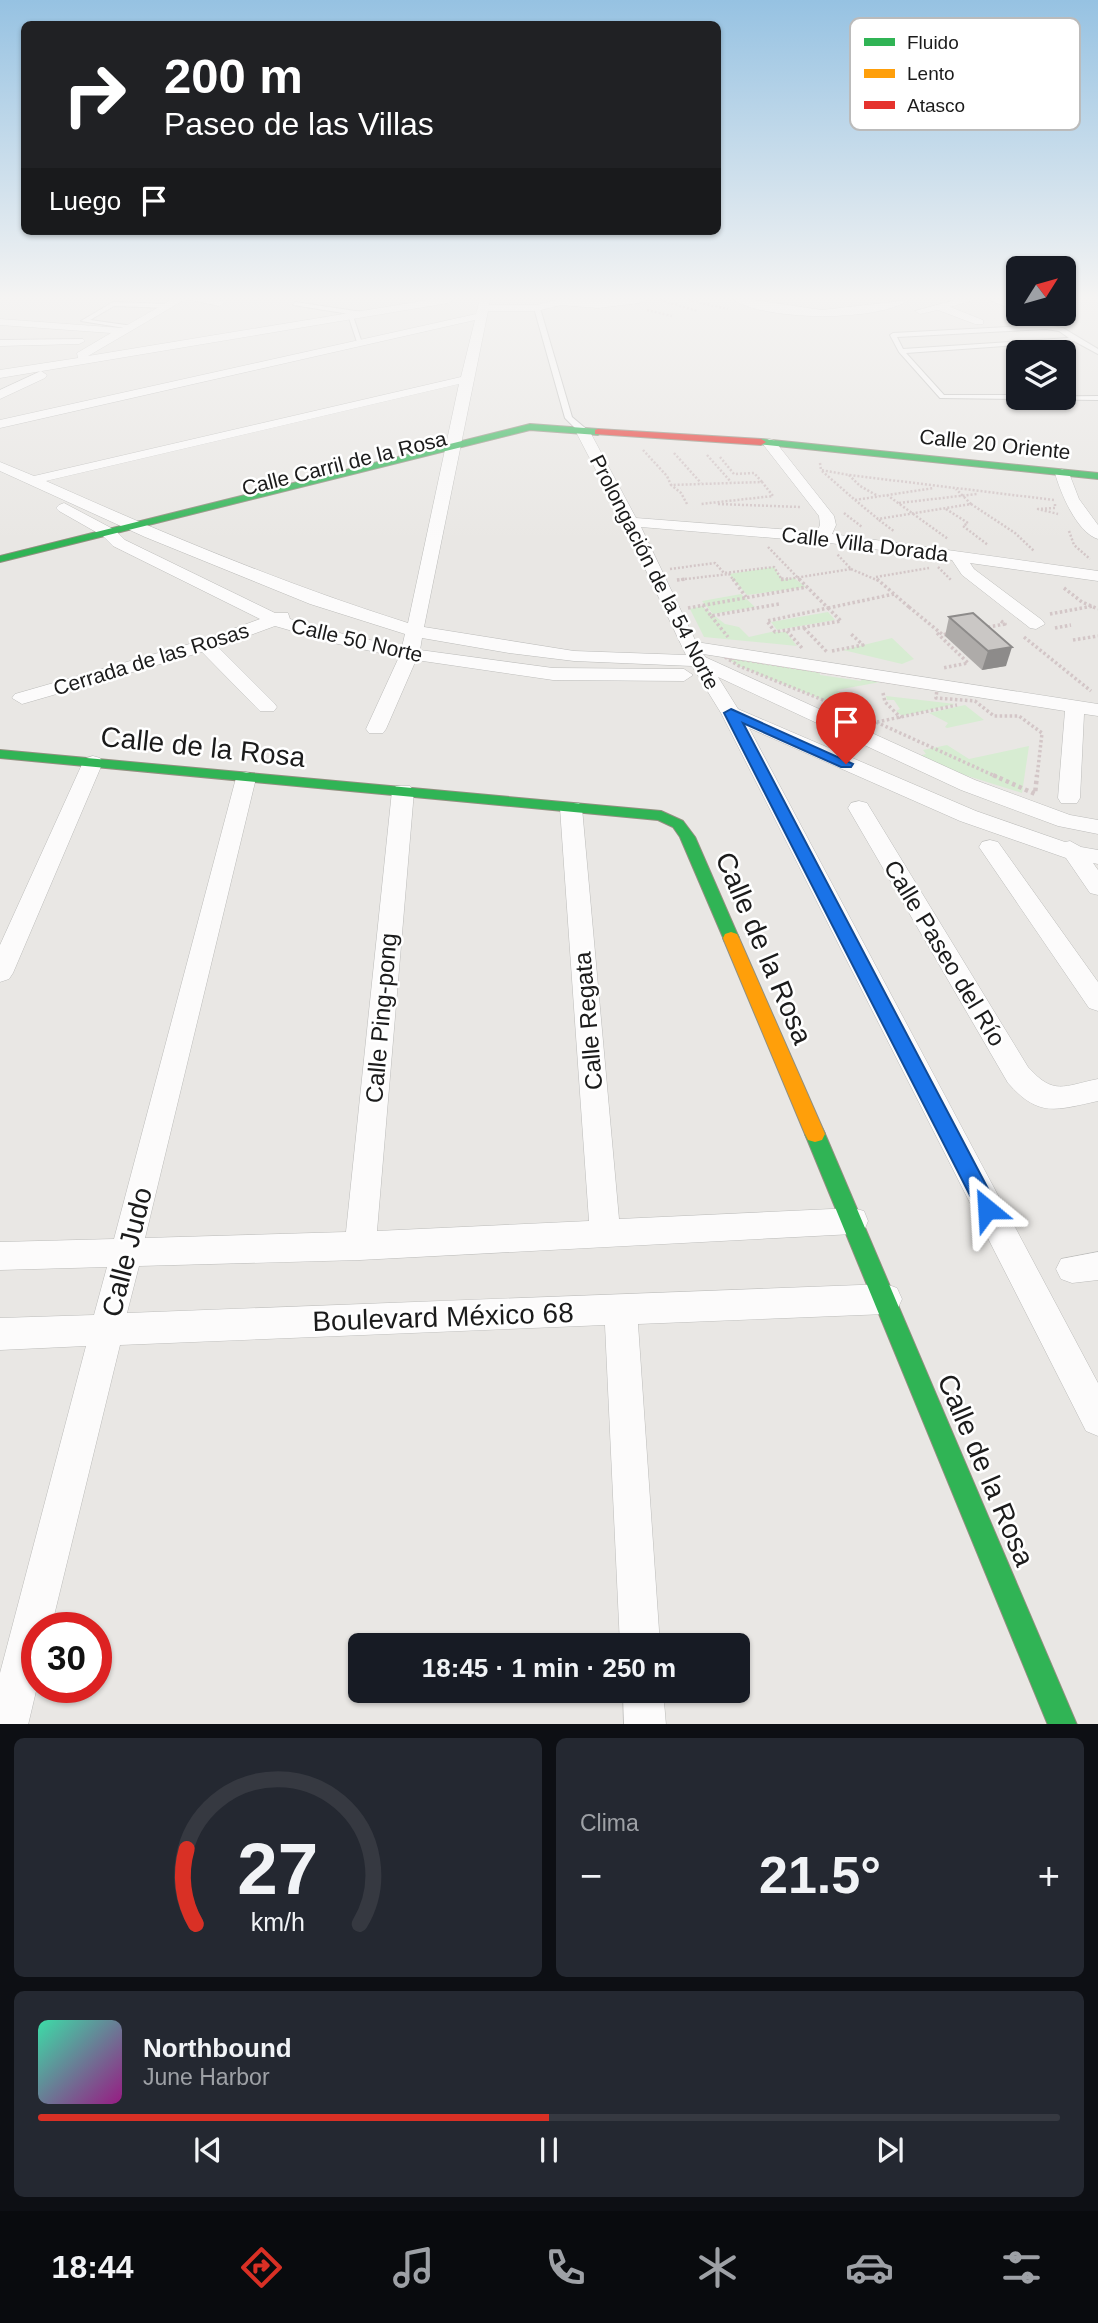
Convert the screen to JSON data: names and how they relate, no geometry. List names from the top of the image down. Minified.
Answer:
{"streets":{"main road":["Calle 20 Oriente","Calle Carril de la Rosa","Calle de la Rosa"],"street":["Calle Villa Dorada","Prolongación de la 54 Norte","Calle 50 Norte","Cerrada de las Rosas","Calle Paseo del Río","Calle Ping-pong","Calle Regata","Calle Judo","Boulevard México 68"]},"crossings":[["Calle 20 Oriente","Calle Carril de la Rosa"],["Calle 20 Oriente","Prolongación de la 54 Norte"],["Calle Carril de la Rosa","Calle 50 Norte"],["Calle Villa Dorada","Prolongación de la 54 Norte"],["Prolongación de la 54 Norte","Calle 50 Norte"],["Calle 50 Norte","Cerrada de las Rosas"],["Calle de la Rosa","Calle Ping-pong"],["Calle de la Rosa","Calle Regata"],["Calle de la Rosa","Calle Judo"],["Calle de la Rosa","Boulevard México 68"],["Calle Judo","Boulevard México 68"]],"legend":["Fluido","Lento","Atasco"],"north":"top right","page":{"turn":["200 m","Paseo de las Villas"],"then":"Luego","limit":"30","trip":"18:45 · 1 min · 250 m","tile":"Clima","heat":["−","21.5°","+"],"song":["Northbound","June Harbor"],"tabs":"18:44","gauge":["27","km/h"]}}
